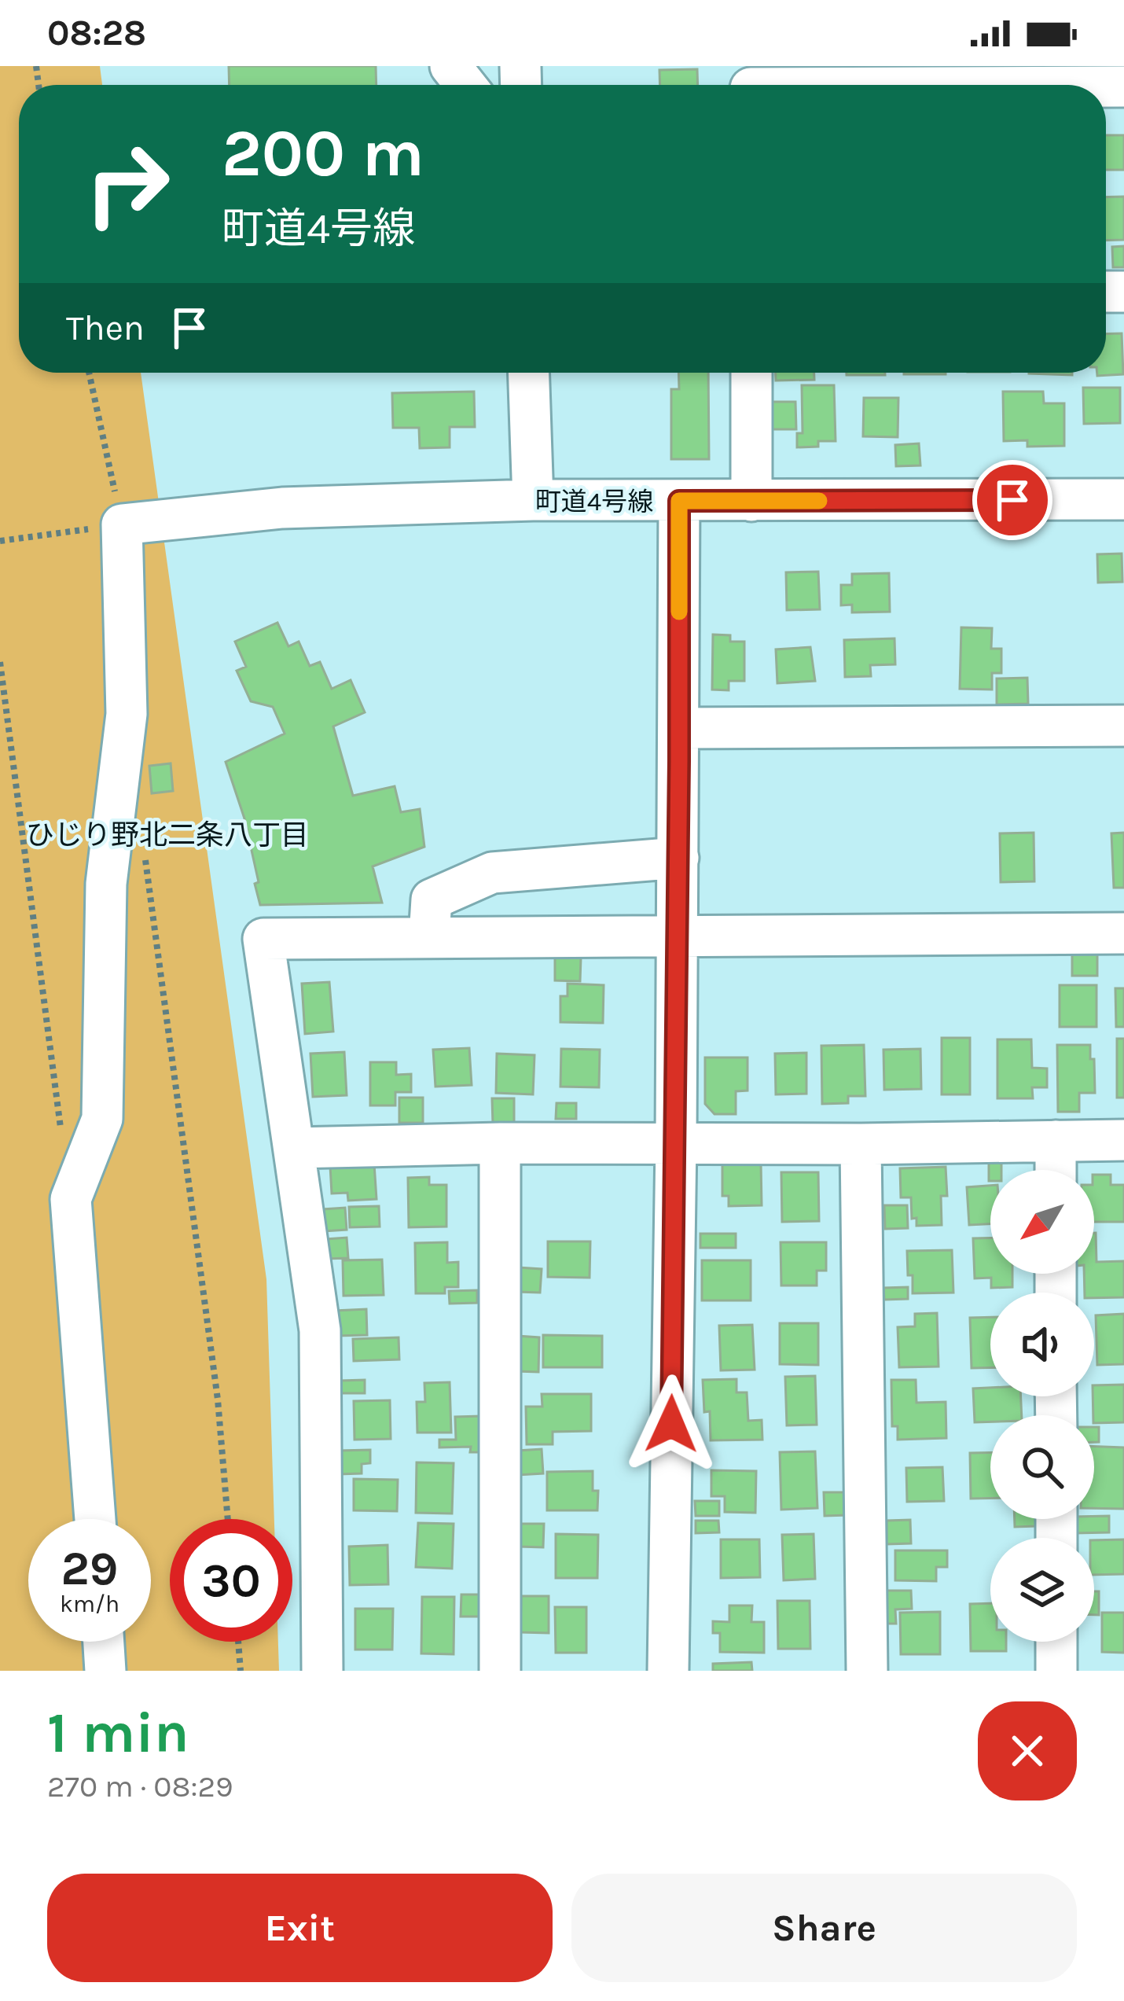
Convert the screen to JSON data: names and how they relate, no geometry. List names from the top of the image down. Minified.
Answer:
{"streets":{"street":["町道4号線"]},"districts":["ひじり野北二条八丁目"],"north":"bottom left","page":{"status":"08:28","turn":["200 m","町道4号線"],"then":"Then","speed":"29 km/h","limit":"30","heading":["1 min","270 m · 08:29"],"buttons":["Exit","Share"]}}
